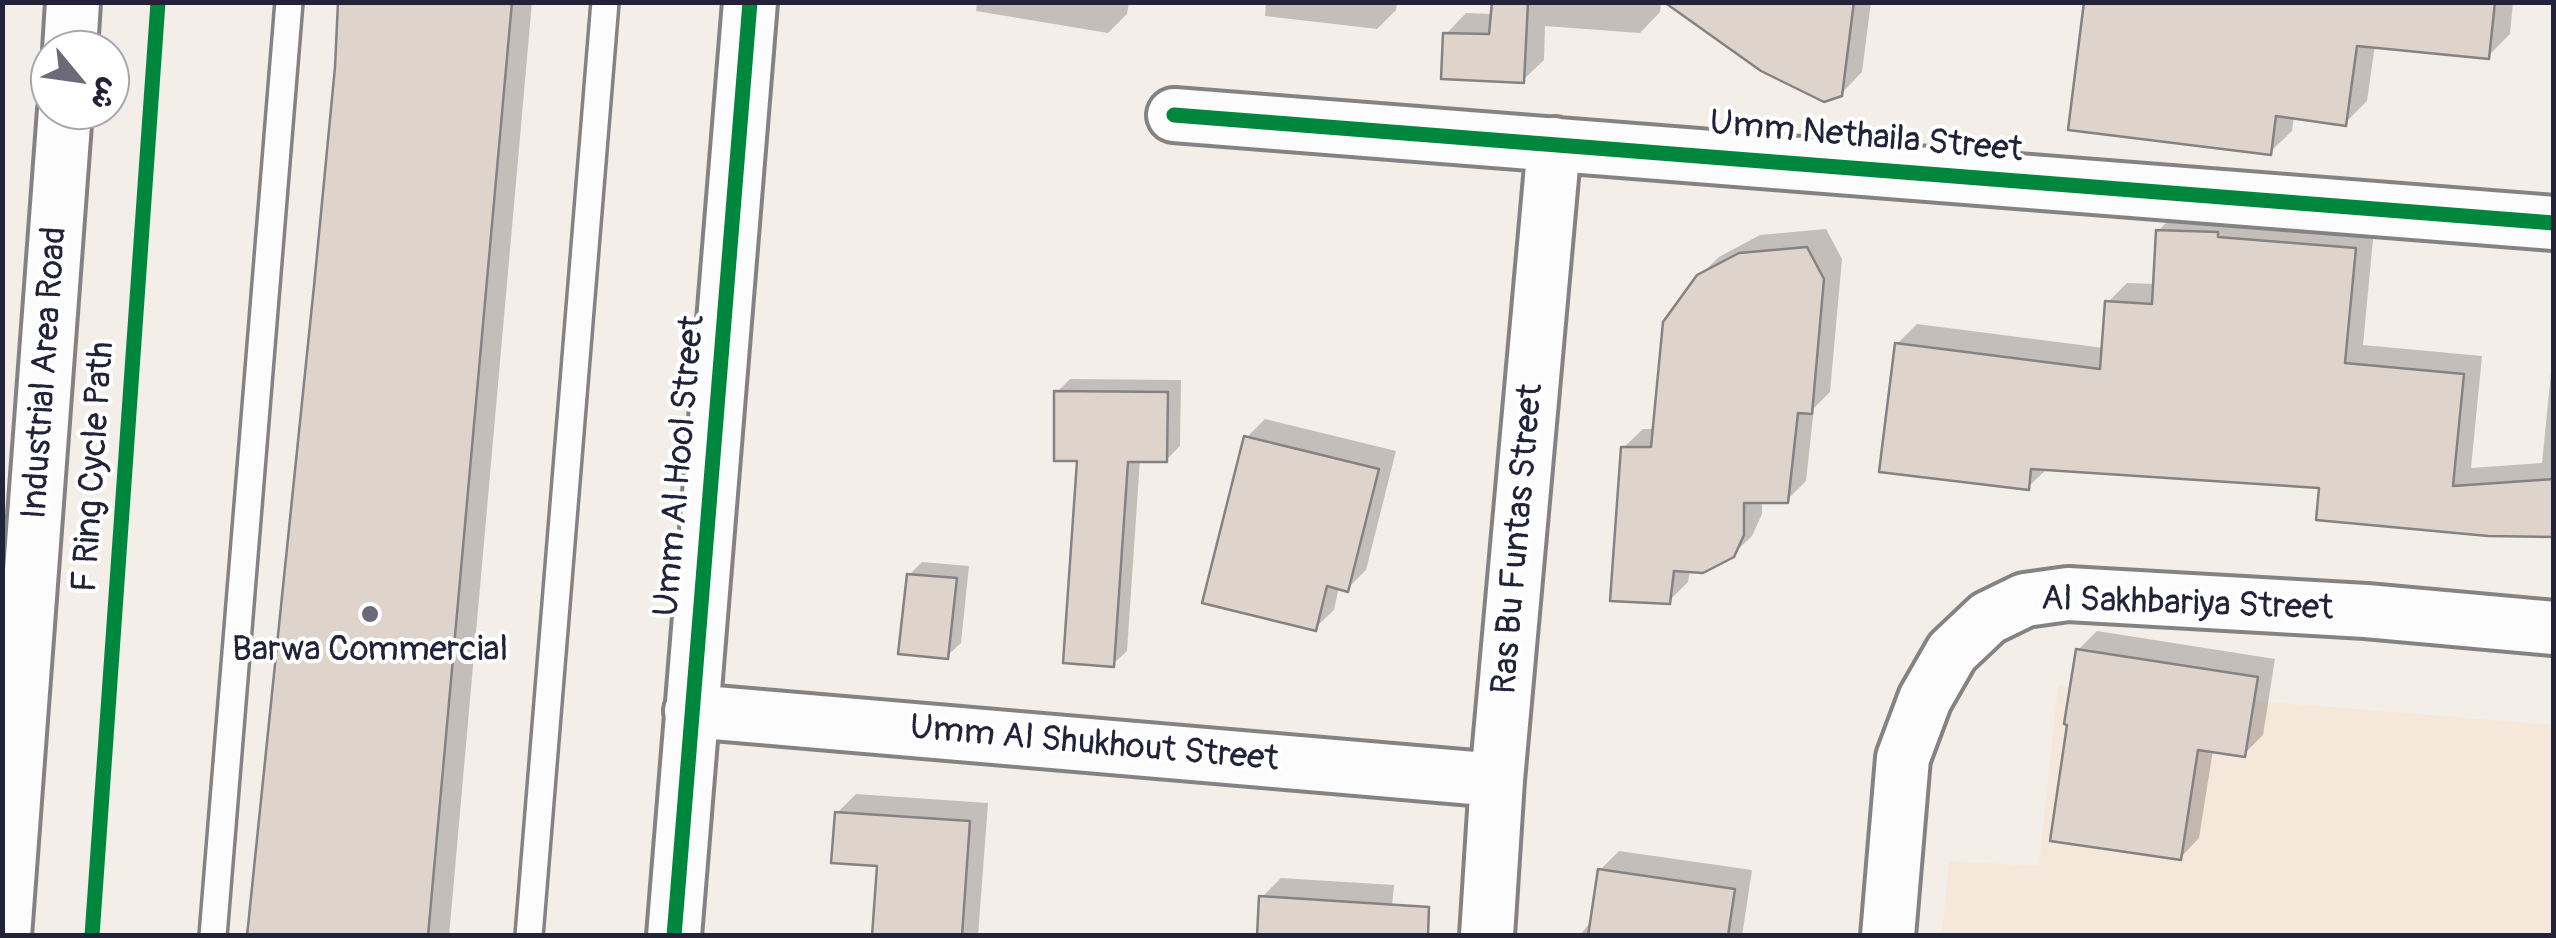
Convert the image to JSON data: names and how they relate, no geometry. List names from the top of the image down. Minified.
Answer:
{"streets":{"street":["Umm Nethaila Street","Industrial Area Road","Umm Al Hool Street","Ras Bu Funtas Street","Al Sakhbariya Street","Umm Al Shukhout Street"],"cycle path":["F Ring Cycle Path"]},"crossings":[["Umm Nethaila Street","Ras Bu Funtas Street"],["Umm Al Hool Street","Umm Al Shukhout Street"],["Ras Bu Funtas Street","Umm Al Shukhout Street"]],"places":["Barwa Commercial"],"north":"bottom right"}
